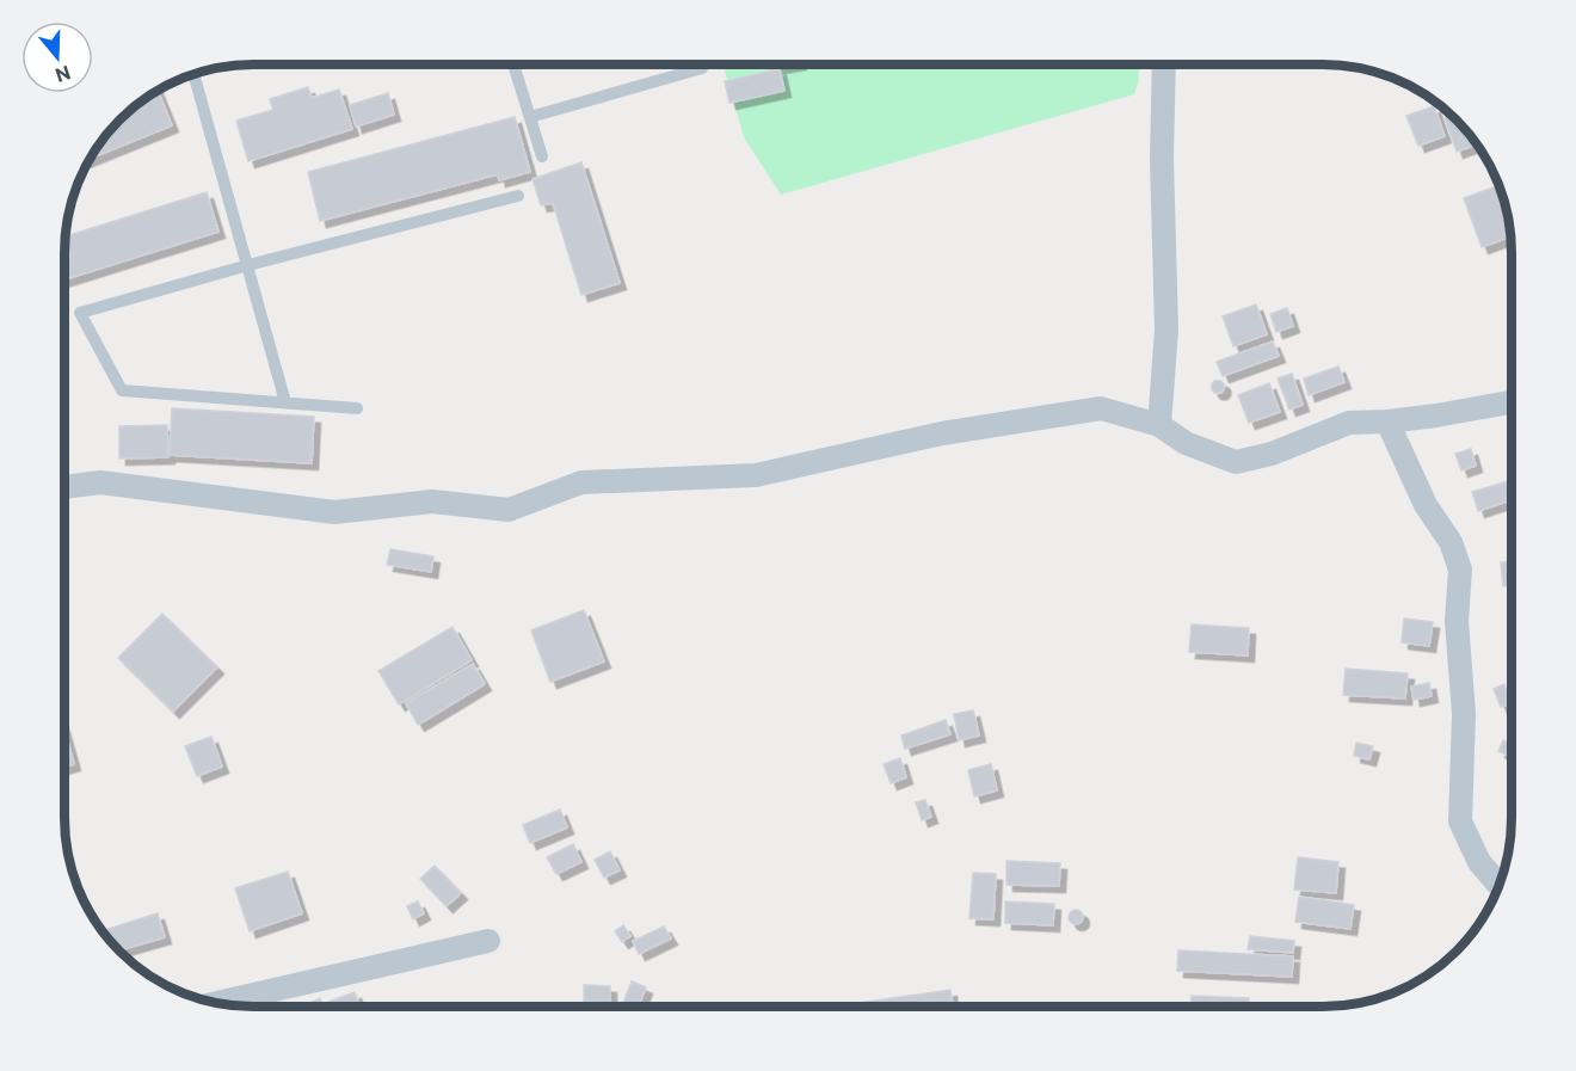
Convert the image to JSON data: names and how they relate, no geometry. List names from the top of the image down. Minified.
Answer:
{"north":"bottom"}
